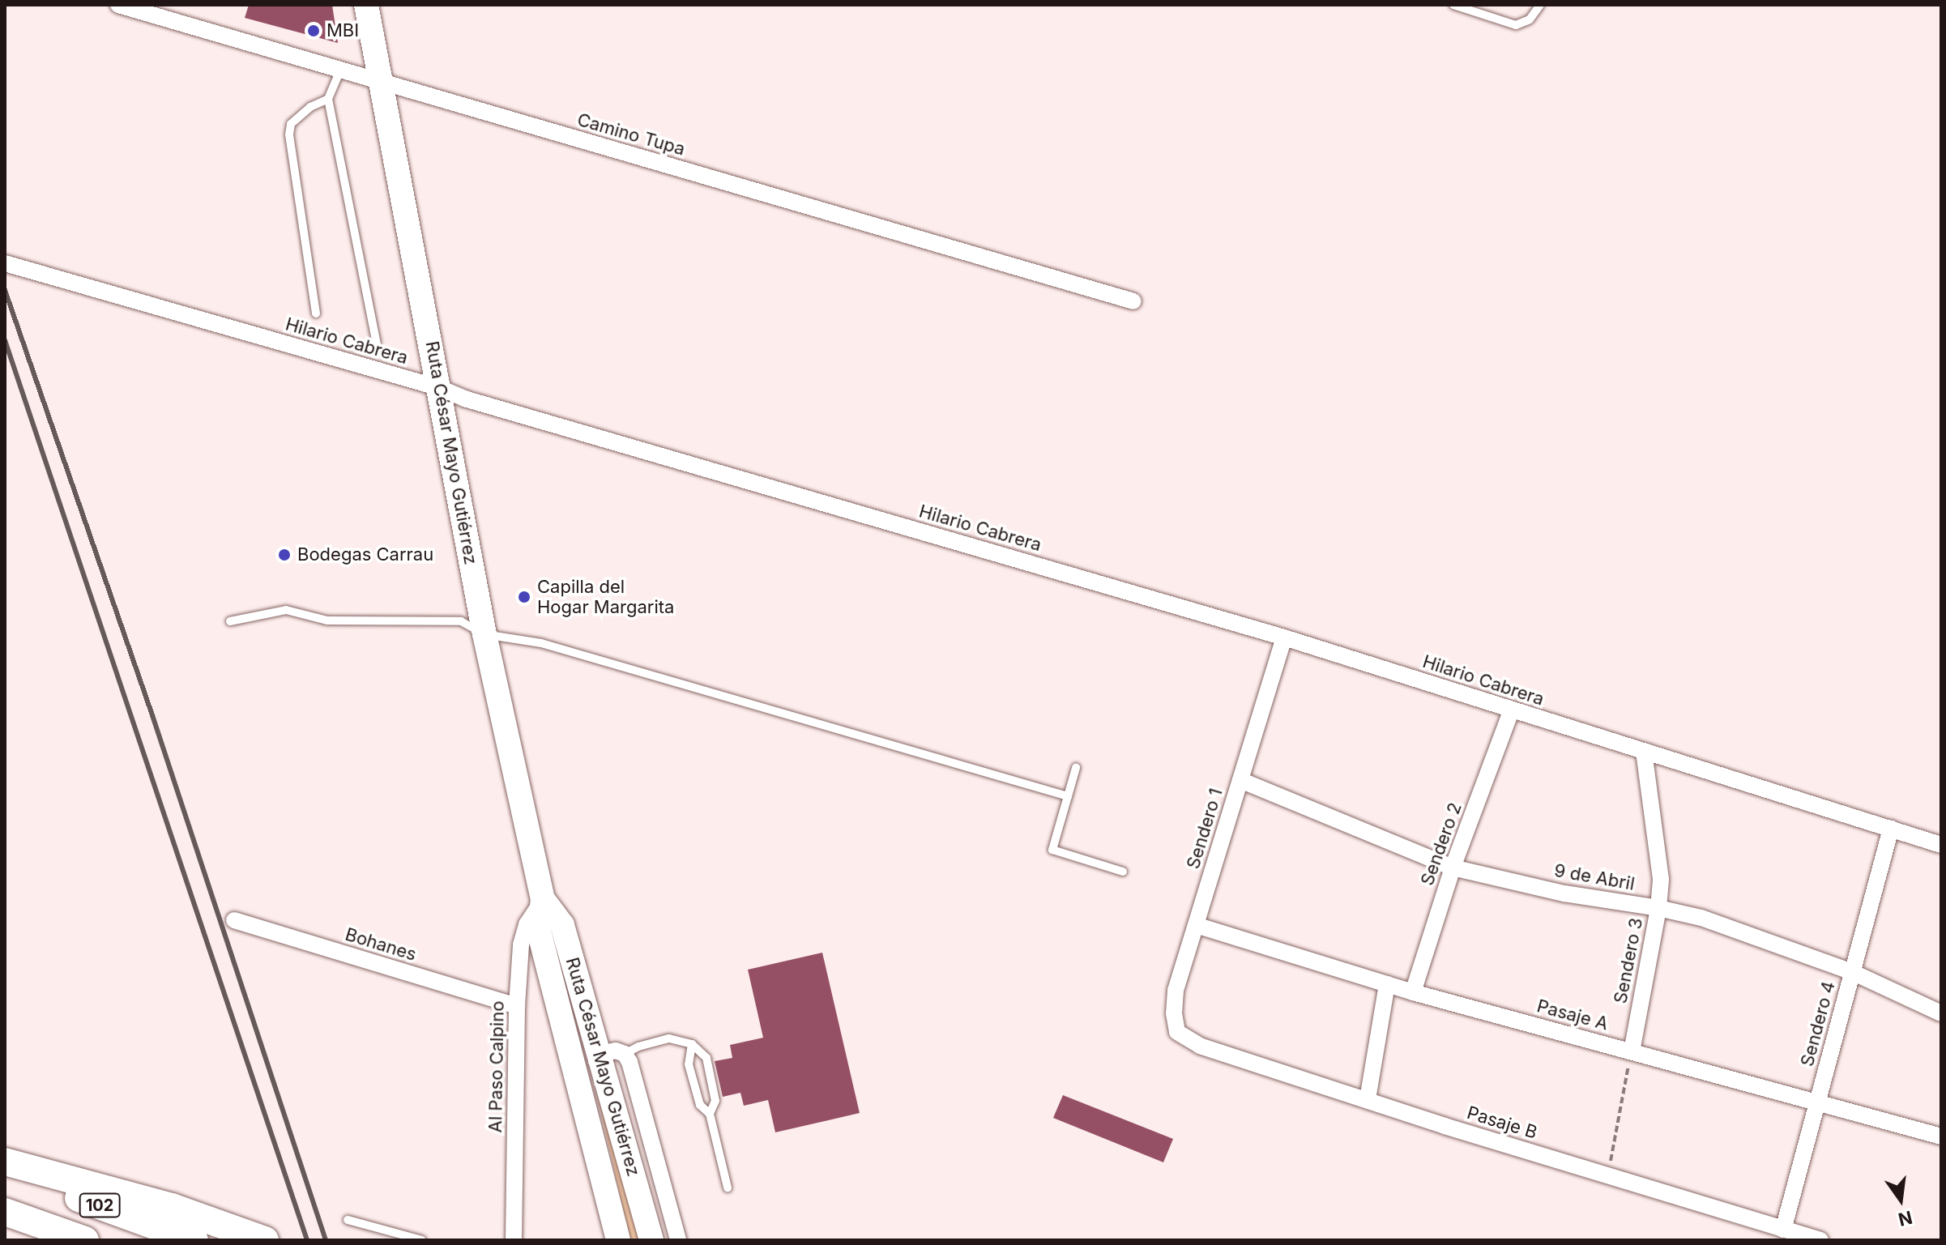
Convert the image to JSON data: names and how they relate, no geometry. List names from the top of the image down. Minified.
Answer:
{"streets":{"highway":["102"],"main road":["Ruta César Mayo Gutiérrez"],"street":["Camino Tupa","Hilario Cabrera","Sendero 1","Sendero 2","9 de Abril","Bohanes","Sendero 3","Pasaje A","Sendero 4","Al Paso Calpino","Pasaje B"]},"crossings":[["Camino Tupa","Ruta César Mayo Gutiérrez"],["Hilario Cabrera","Ruta César Mayo Gutiérrez"],["Hilario Cabrera","Sendero 1"],["Hilario Cabrera","Sendero 2"],["Hilario Cabrera","Sendero 3"],["Hilario Cabrera","Sendero 4"],["Ruta César Mayo Gutiérrez","Al Paso Calpino"],["Sendero 1","9 de Abril"],["Sendero 1","Pasaje A"],["Sendero 1","Pasaje B"],["Sendero 2","9 de Abril"],["Sendero 2","Pasaje A"],["9 de Abril","Sendero 3"],["9 de Abril","Sendero 4"],["Bohanes","Al Paso Calpino"],["Sendero 3","Pasaje A"],["Pasaje A","Sendero 4"],["Sendero 4","Pasaje B"]],"places":["MBI","Bodegas Carrau","Capilla del Hogar Margarita"],"north":"bottom"}
